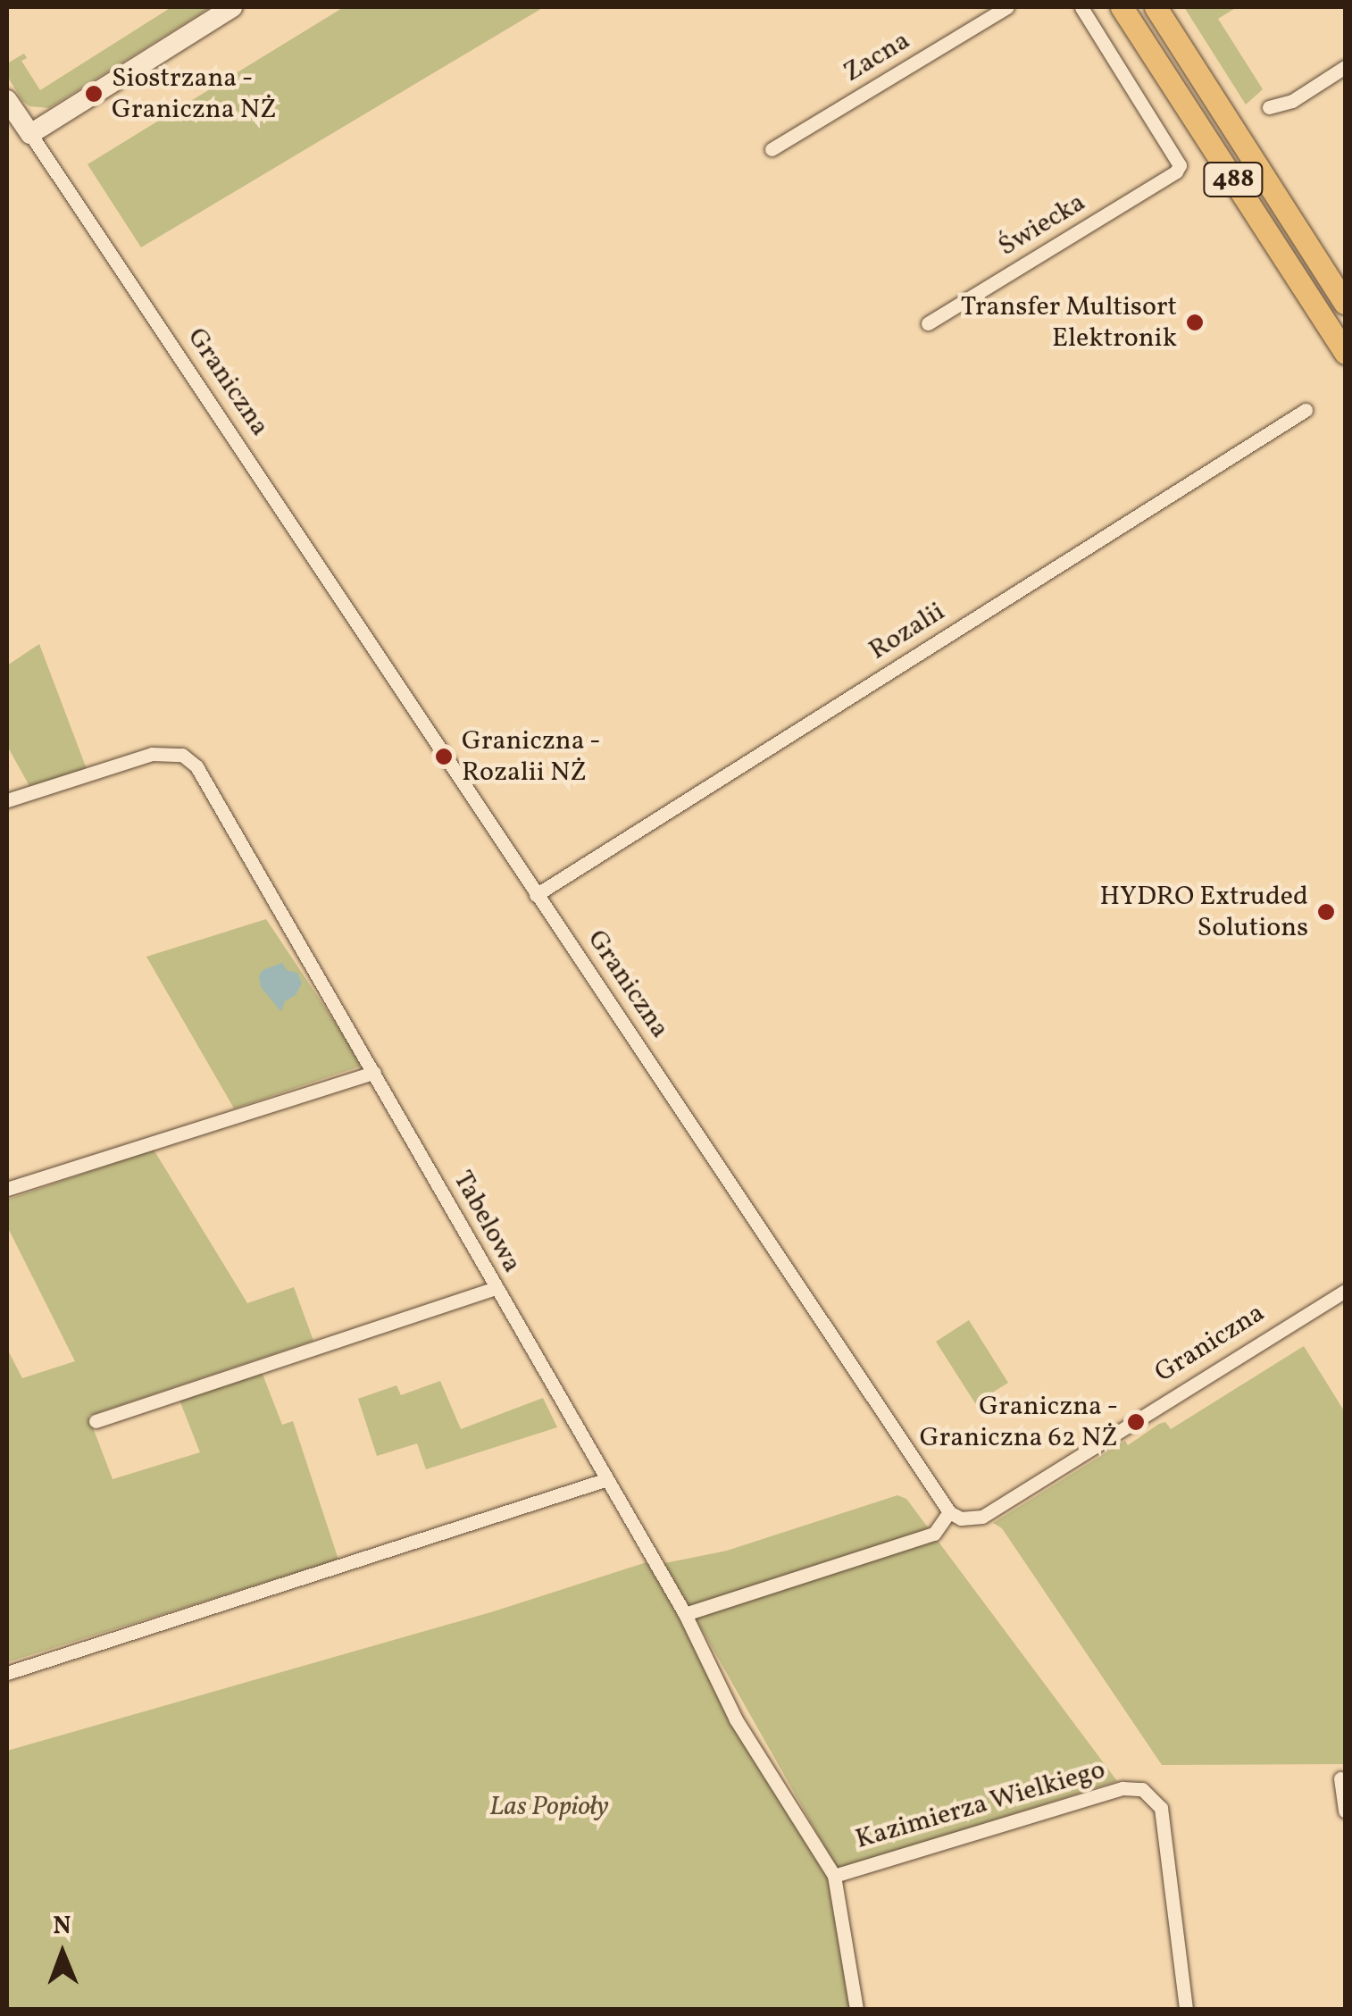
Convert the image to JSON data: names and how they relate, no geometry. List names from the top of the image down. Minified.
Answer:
{"streets":{"main road":["488"],"street":["Zacna","Świecka","Graniczna","Rozalii","Tabelowa","Kazimierza Wielkiego"]},"crossings":[["Graniczna","Rozalii"],["Tabelowa","Kazimierza Wielkiego"]],"parks":["Las Popioły"],"places":["Siostrzana - Graniczna NŻ","Transfer Multisort Elektronik","Graniczna - Rozalii NŻ","HYDRO Extruded Solutions","Graniczna - Graniczna 62 NŻ"],"north":"top"}
